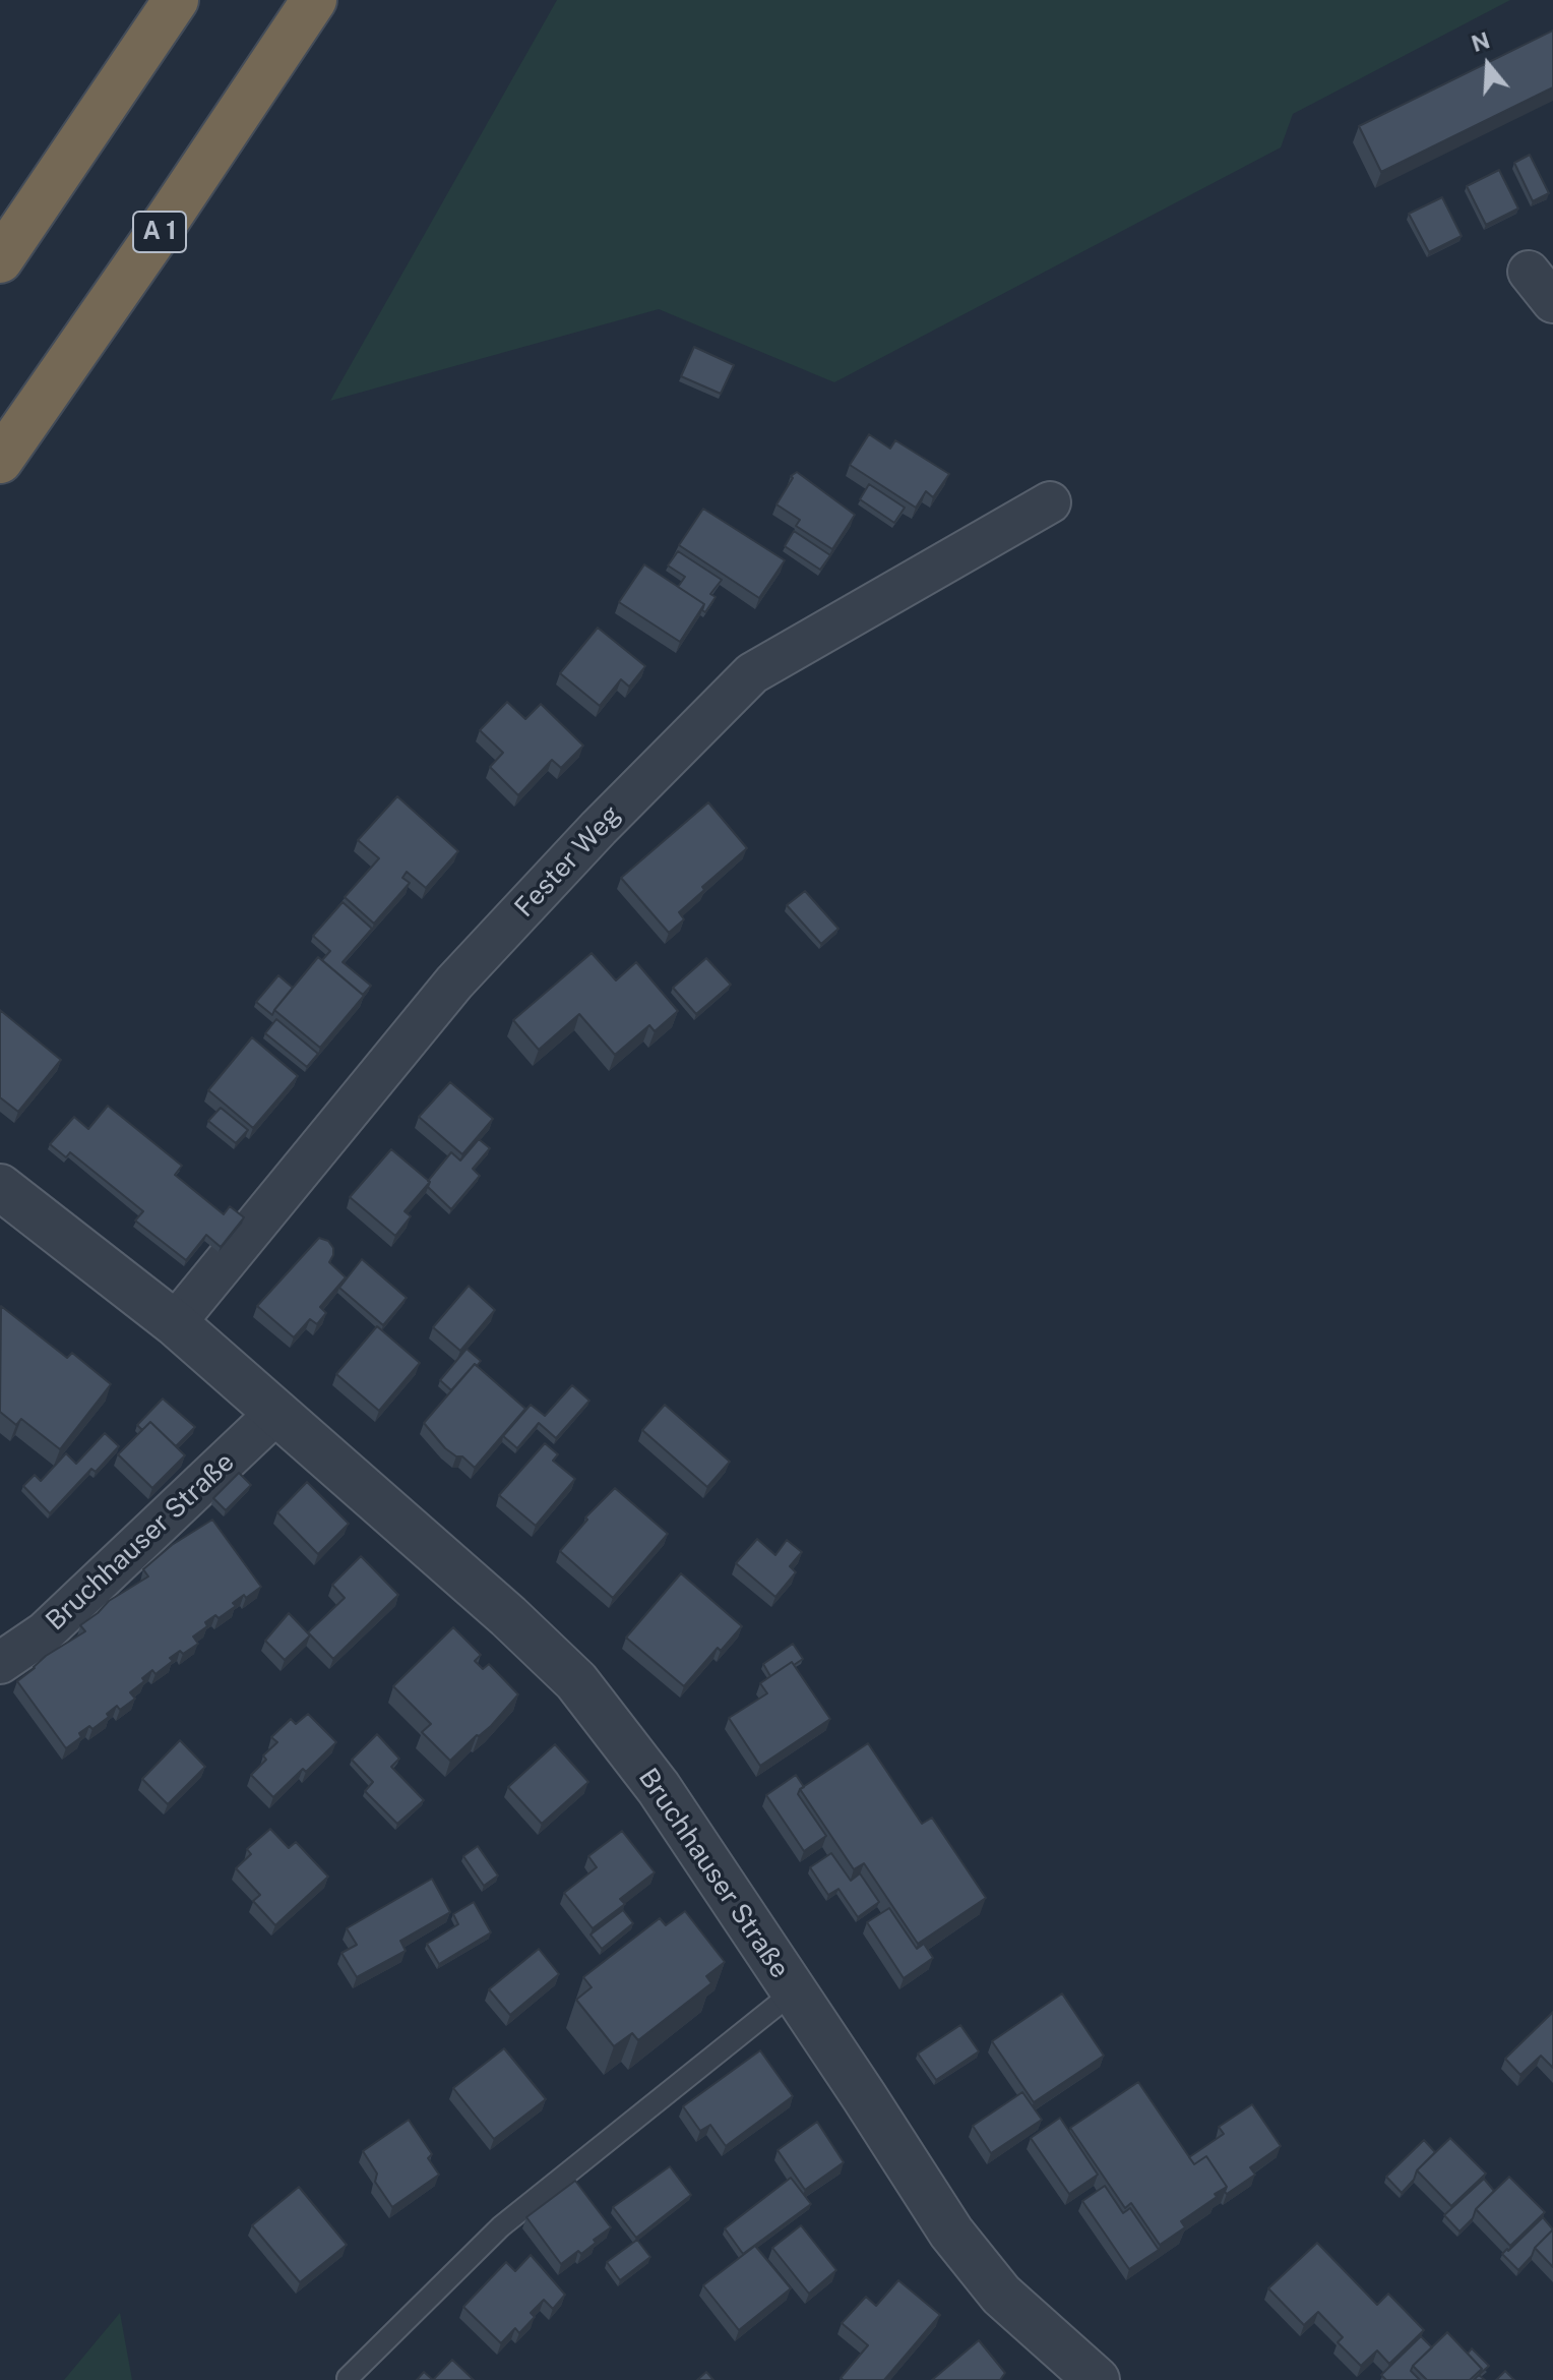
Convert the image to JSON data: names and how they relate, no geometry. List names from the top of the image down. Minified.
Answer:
{"streets":{"highway":["A 1"],"street":["Fester Weg","Bruchhauser Straße"]},"crossings":[["Fester Weg","Bruchhauser Straße"]],"north":"top"}
